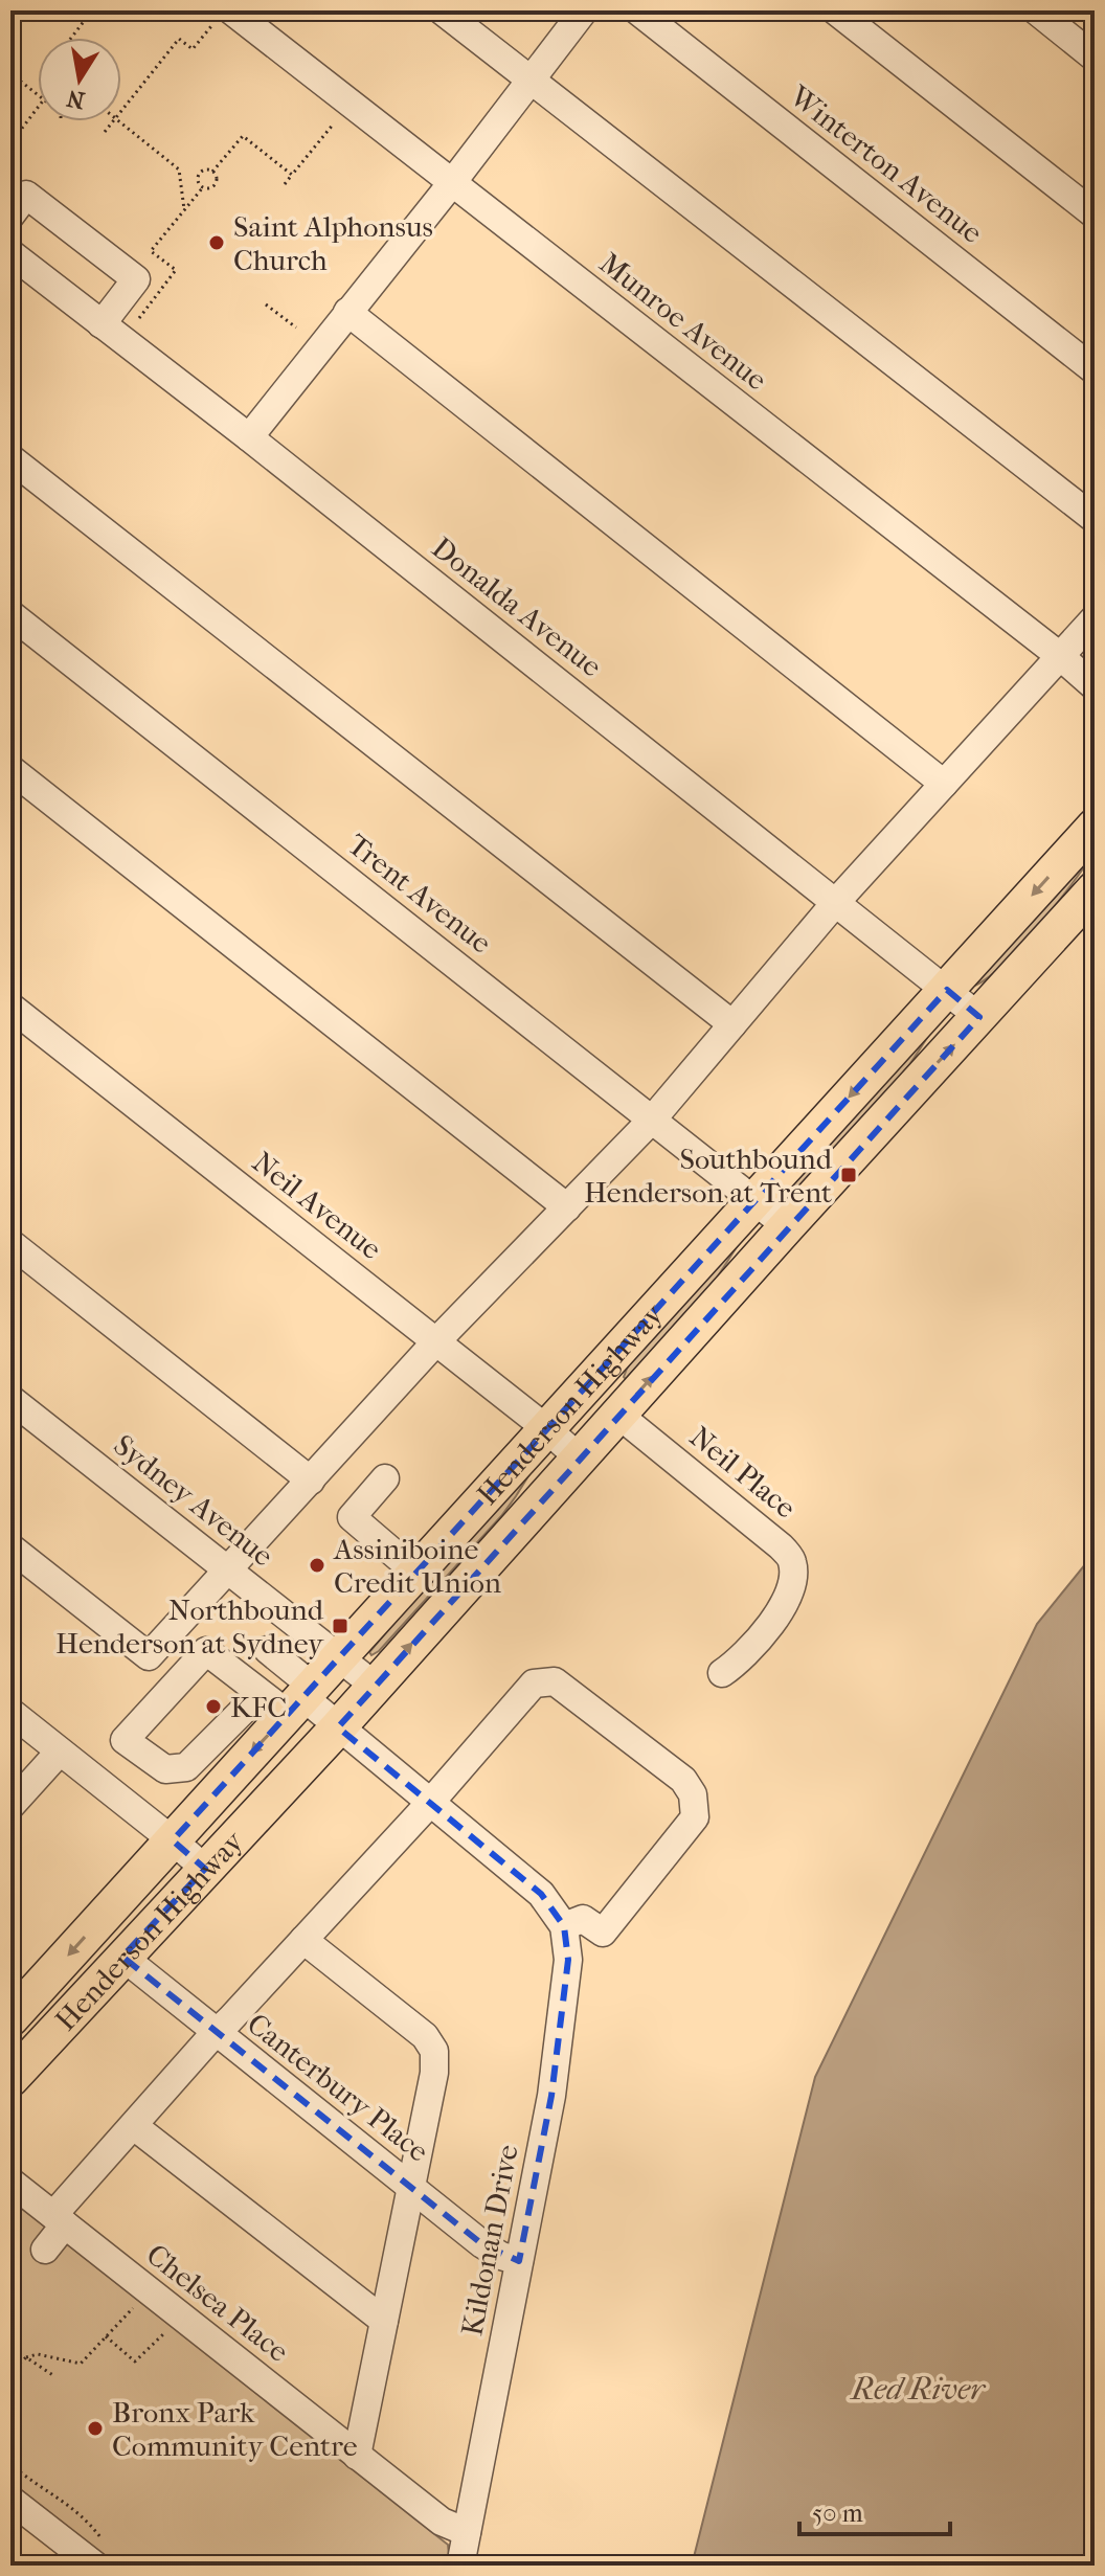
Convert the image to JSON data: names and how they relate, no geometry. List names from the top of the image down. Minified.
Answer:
{"streets":{"main road":["Henderson Highway"],"street":["Winterton Avenue","Munroe Avenue","Donalda Avenue","Trent Avenue","Neil Avenue","Neil Place","Sydney Avenue","Canterbury Place","Kildonan Drive","Chelsea Place"]},"crossings":[["Donalda Avenue","Henderson Highway"],["Trent Avenue","Henderson Highway"],["Neil Avenue","Henderson Highway"],["Henderson Highway","Neil Place"],["Henderson Highway","Sydney Avenue"],["Henderson Highway","Canterbury Place"],["Canterbury Place","Kildonan Drive"],["Kildonan Drive","Chelsea Place"]],"water":["Red River"],"places":{"other":["Saint Alphonsus Church","Assiniboine Credit Union","KFC","Bronx Park Community Centre"],"transit":["Southbound Henderson at Trent","Northbound Henderson at Sydney"]},"scale_bar":"50 m","north":"bottom"}
